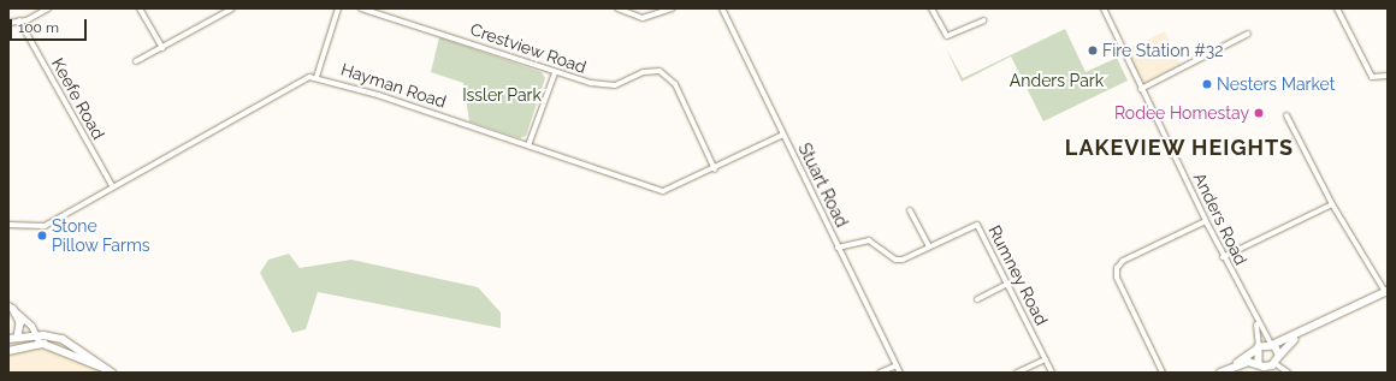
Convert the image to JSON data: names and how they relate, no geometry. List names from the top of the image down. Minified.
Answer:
{"streets":{"street":["Crestview Road","Hayman Road","Keefe Road","Stuart Road","Anders Road","Rumney Road"]},"crossings":[["Crestview Road","Hayman Road"],["Hayman Road","Keefe Road"],["Hayman Road","Stuart Road"],["Stuart Road","Rumney Road"]],"districts":["LAKEVIEW HEIGHTS"],"parks":["Anders Park","Issler Park"],"places":["Fire Station #32","Nesters Market","Rodee Homestay","Stone Pillow Farms"],"scale_bar":"100 m"}
